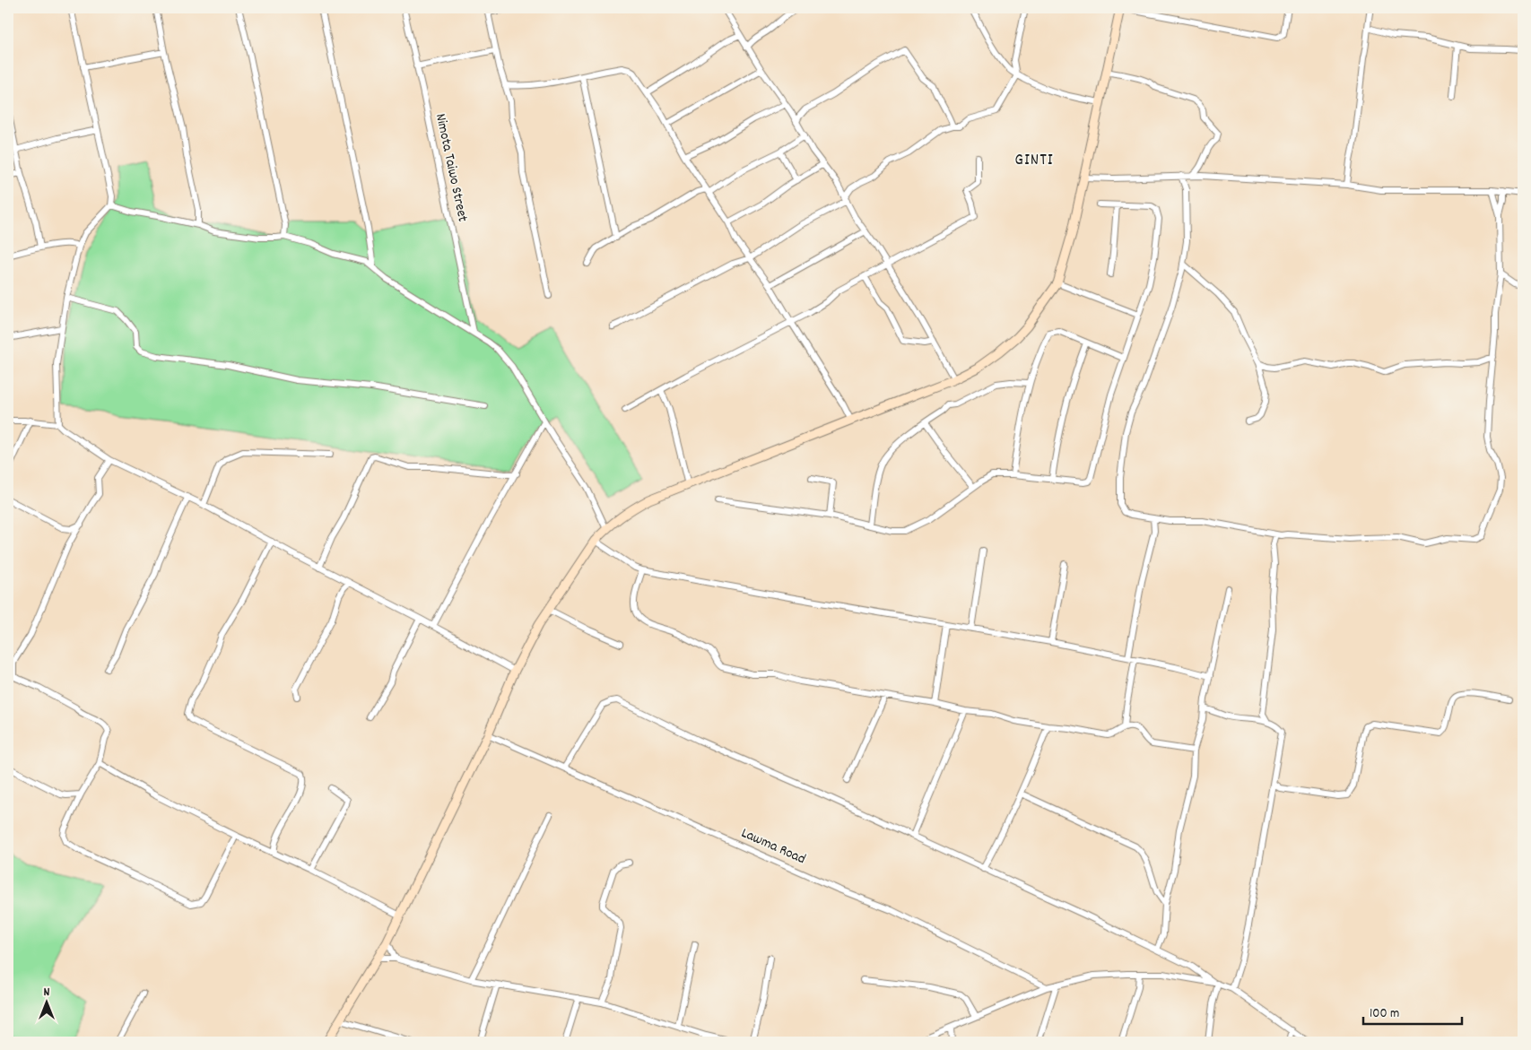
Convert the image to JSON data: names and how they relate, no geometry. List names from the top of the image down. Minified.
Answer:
{"streets":{"street":["Nimota Taiwo Street","Lawma Road"]},"districts":["GINTI"],"scale_bar":"100 m","north":"top"}
